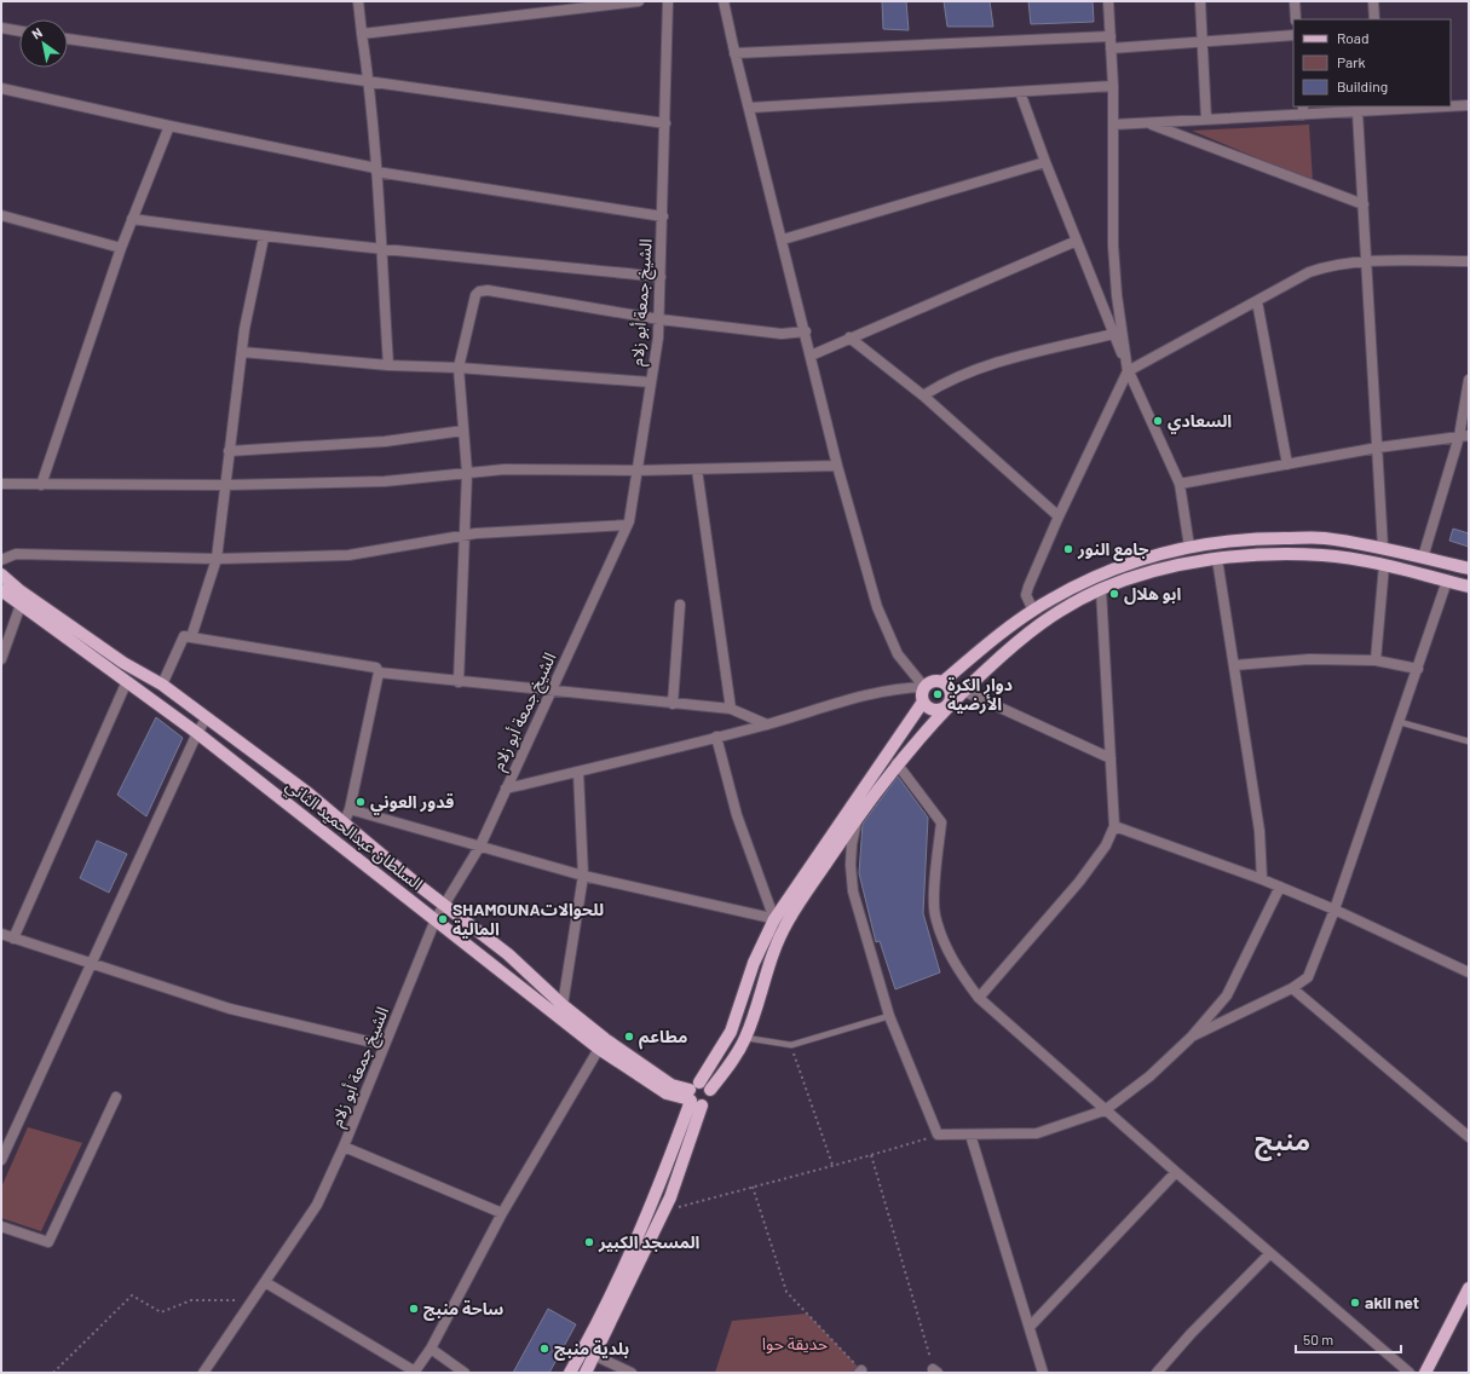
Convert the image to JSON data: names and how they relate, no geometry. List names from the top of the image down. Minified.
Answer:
{"streets":{"main road":["السلطان عبدالحميد الثاني"],"street":["الشيخ جمعة أبو زلام"]},"crossings":[["الشيخ جمعة أبو زلام","السلطان عبدالحميد الثاني"]],"districts":["منبج"],"parks":["حديقة حوا"],"places":["السعادي","جامع النور","ابو هلال","دوار الكرة الأرضية","قدور العوني","SHAMOUNAللحوالات المالية","مطاعم","المسجد الكبير","akil net","ساحة منبج","بلدية منبج"],"legend":["Road","Park","Building"],"scale_bar":"50 m","north":"top left"}
